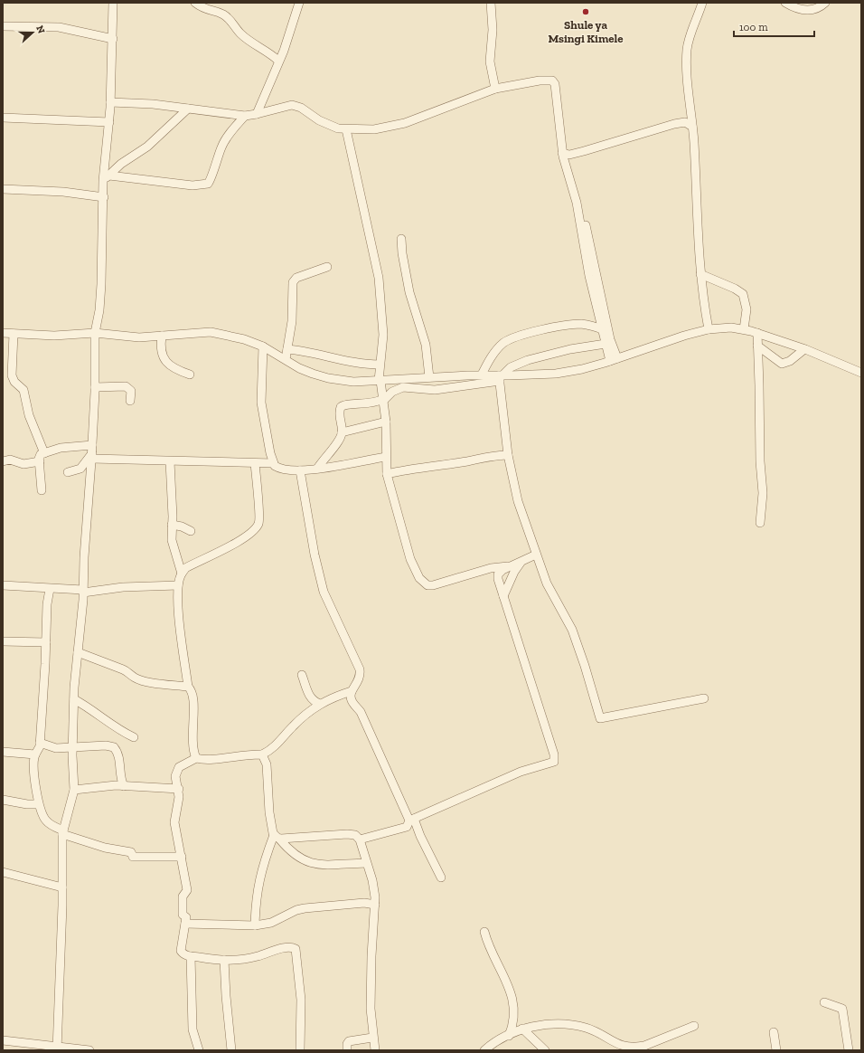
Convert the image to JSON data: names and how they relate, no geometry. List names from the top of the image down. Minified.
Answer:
{"places":["Shule ya Msingi Kimele"],"scale_bar":"100 m","north":"right"}
